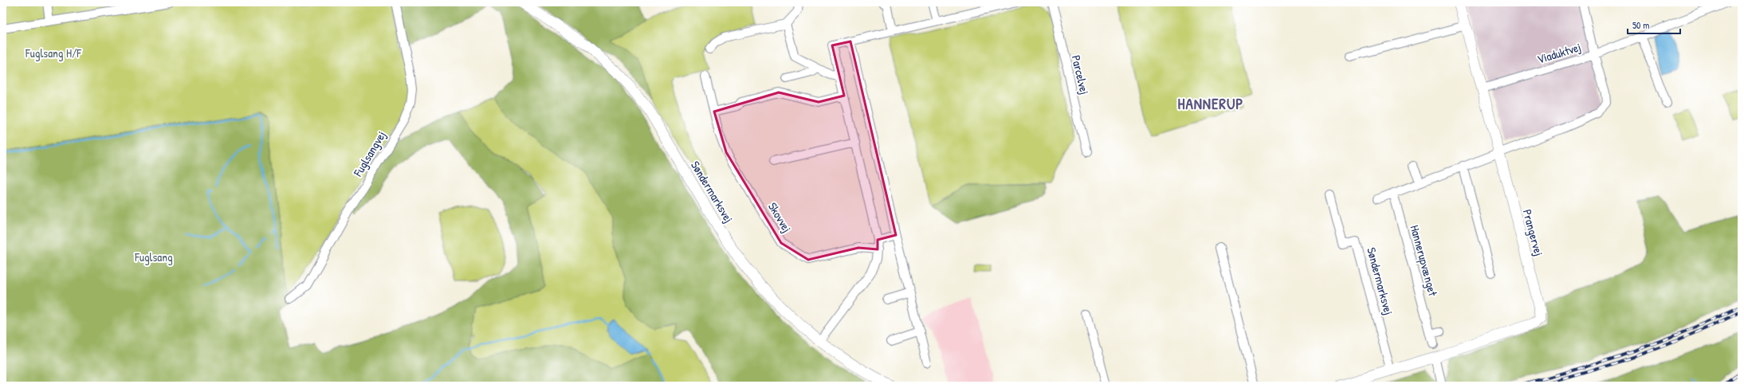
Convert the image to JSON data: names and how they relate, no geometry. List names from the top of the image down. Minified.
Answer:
{"streets":{"street":["Viaduktvej","Parcelvej","Fuglsangvej","Søndermarksvej","Skovvej","Prangervej","Hannerupvænget"]},"crossings":[["Viaduktvej","Prangervej"]],"districts":["HANNERUP"],"parks":["Fuglsang H/F","Fuglsang"],"scale_bar":"50 m"}
